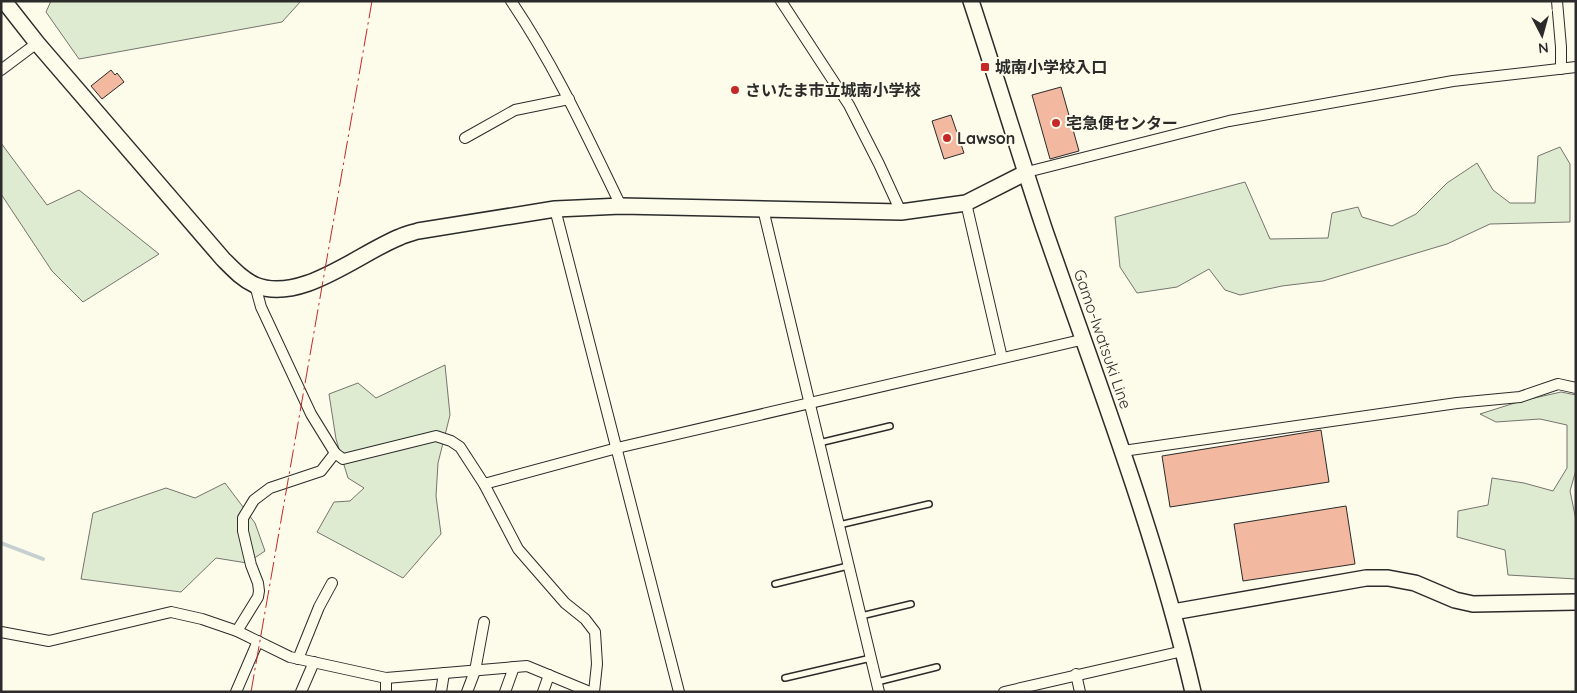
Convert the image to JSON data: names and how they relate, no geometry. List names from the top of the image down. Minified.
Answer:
{"streets":{"street":["Gamo-Iwatsuki Line"]},"places":{"transit":["城南小学校入口"],"other":["さいたま市立城南小学校","宅急便センター","Lawson"]},"north":"bottom"}
